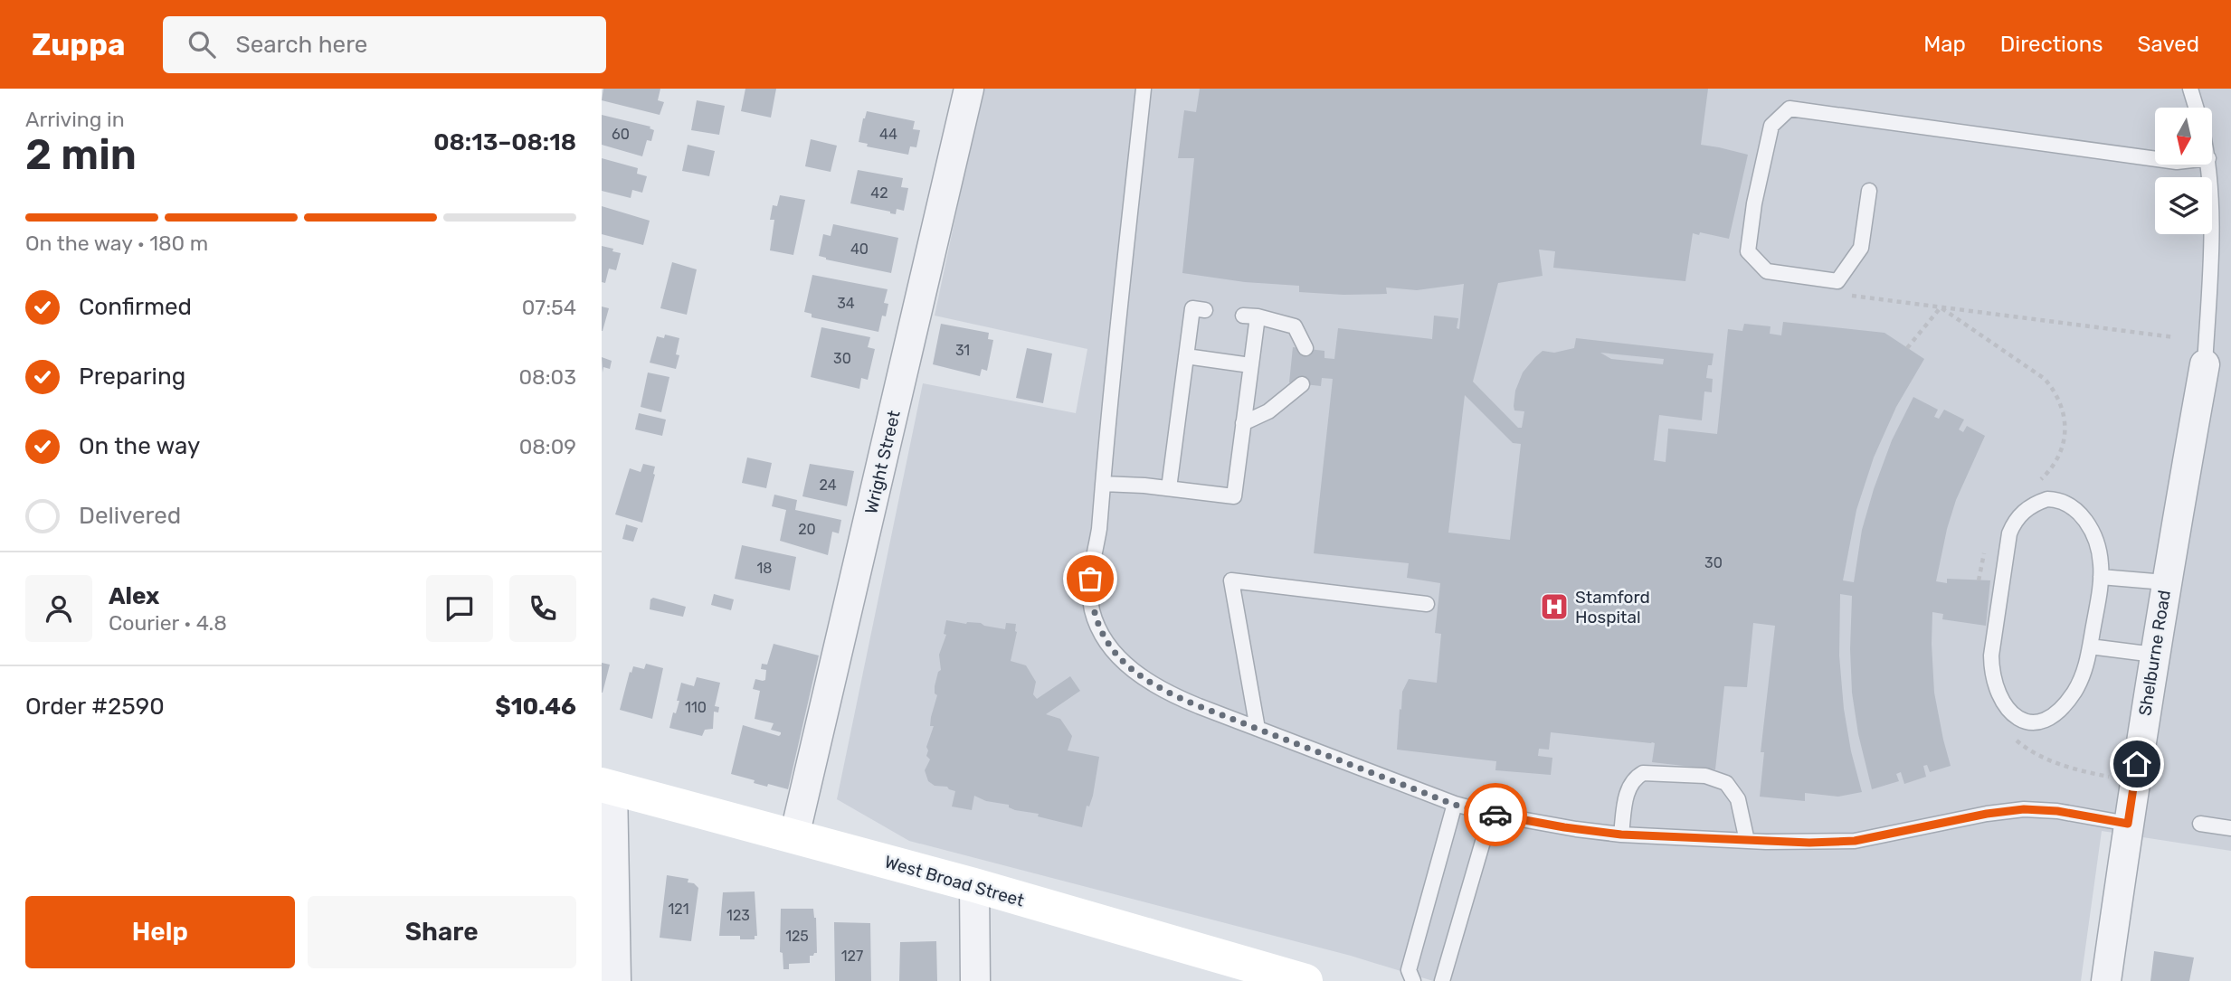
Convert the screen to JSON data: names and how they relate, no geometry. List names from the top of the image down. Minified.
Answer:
{"streets":{"main road":["West Broad Street"],"street":["Wright Street","Shelburne Road"]},"crossings":[["Wright Street","West Broad Street"]],"places":{"hospital":["Stamford Hospital"]},"house_numbers":["60","44","42","40","34","31","30","24","20","30","18","110","121","123","125","127"],"north":"bottom","page":{"header":"Zuppa","search":"Search here","nav":["Map","Directions","Saved"],"heading":["2 min","Arriving in","08:13–08:18"],"panel":["Alex","Courier · 4.8","Order #2590","$10.46"],"bar":"On the way · 180 m","list":[["Confirmed","07:54"],["Preparing","08:03"],["On the way","08:09"],"Delivered"],"buttons":["Help","Share"]}}
